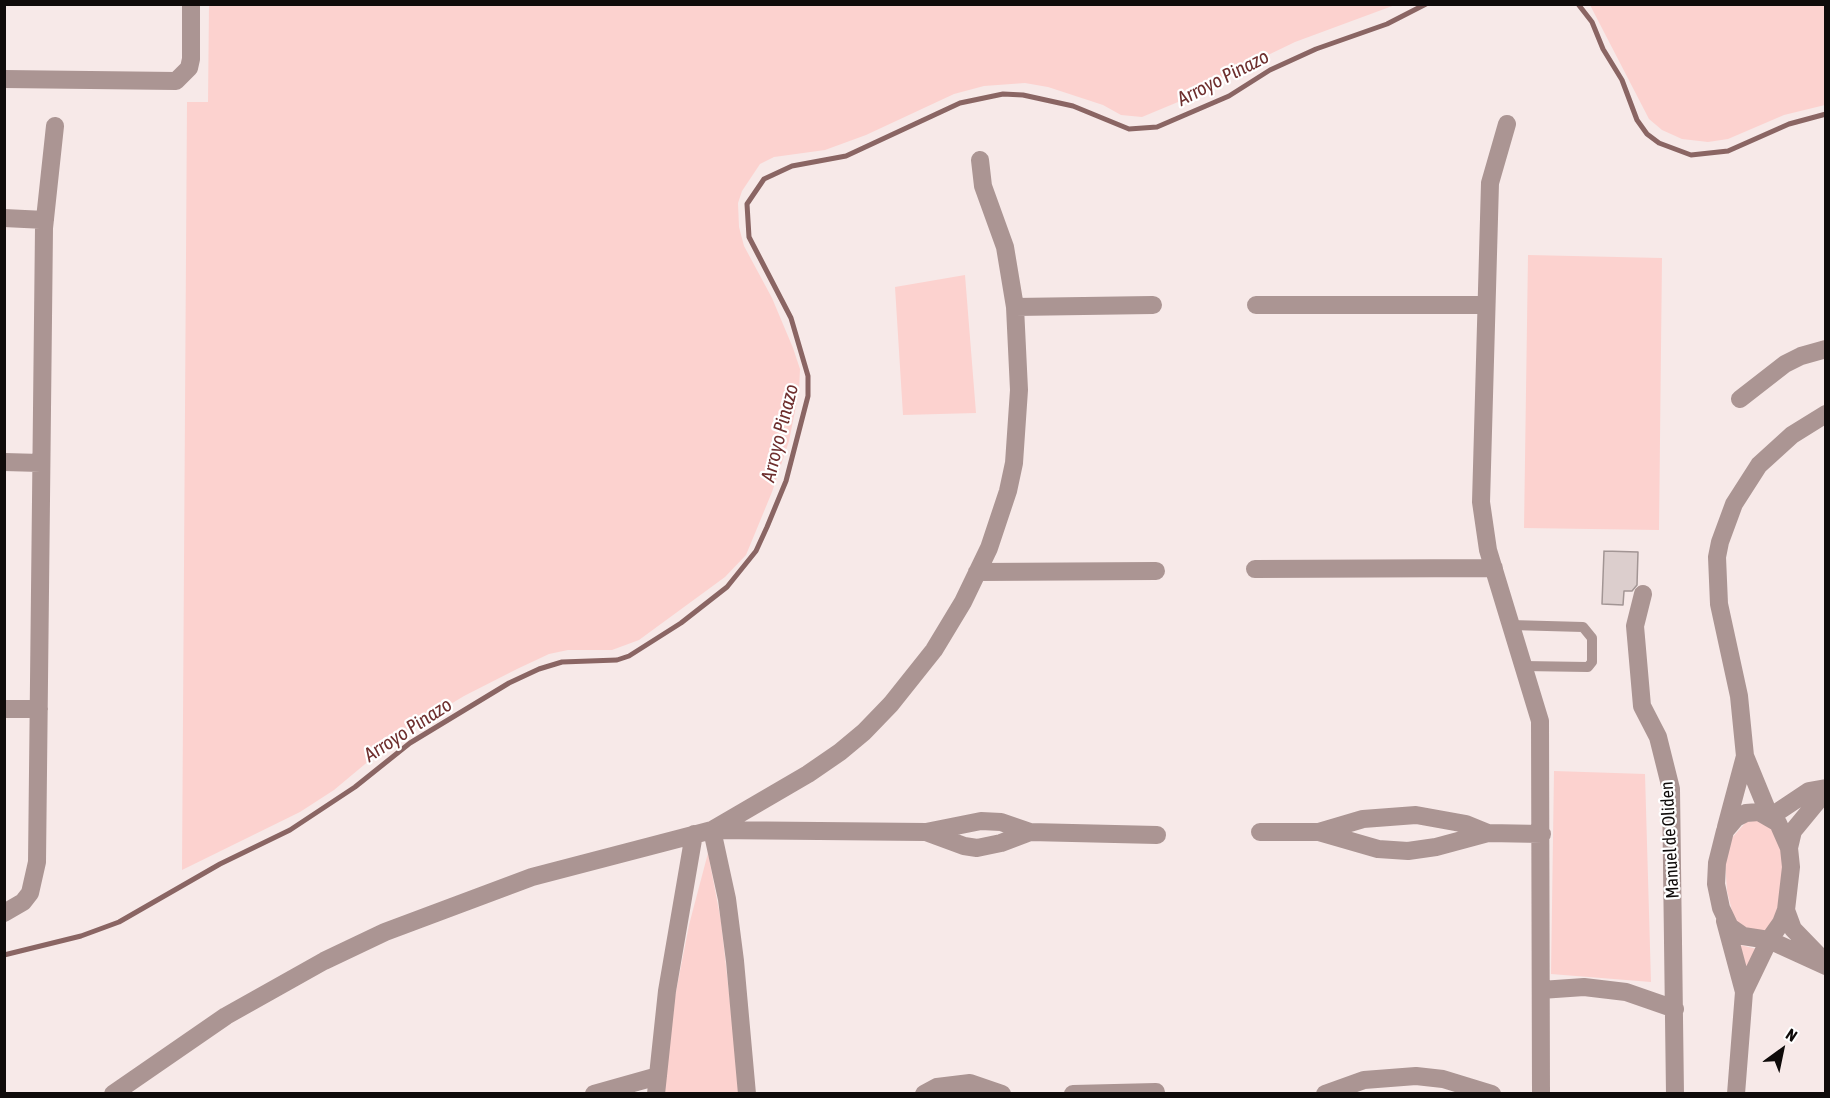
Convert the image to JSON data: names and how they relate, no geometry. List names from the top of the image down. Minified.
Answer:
{"streets":{"street":["Manuel de Oliden"]},"water":["Arroyo Pinazo"],"north":"top right"}
